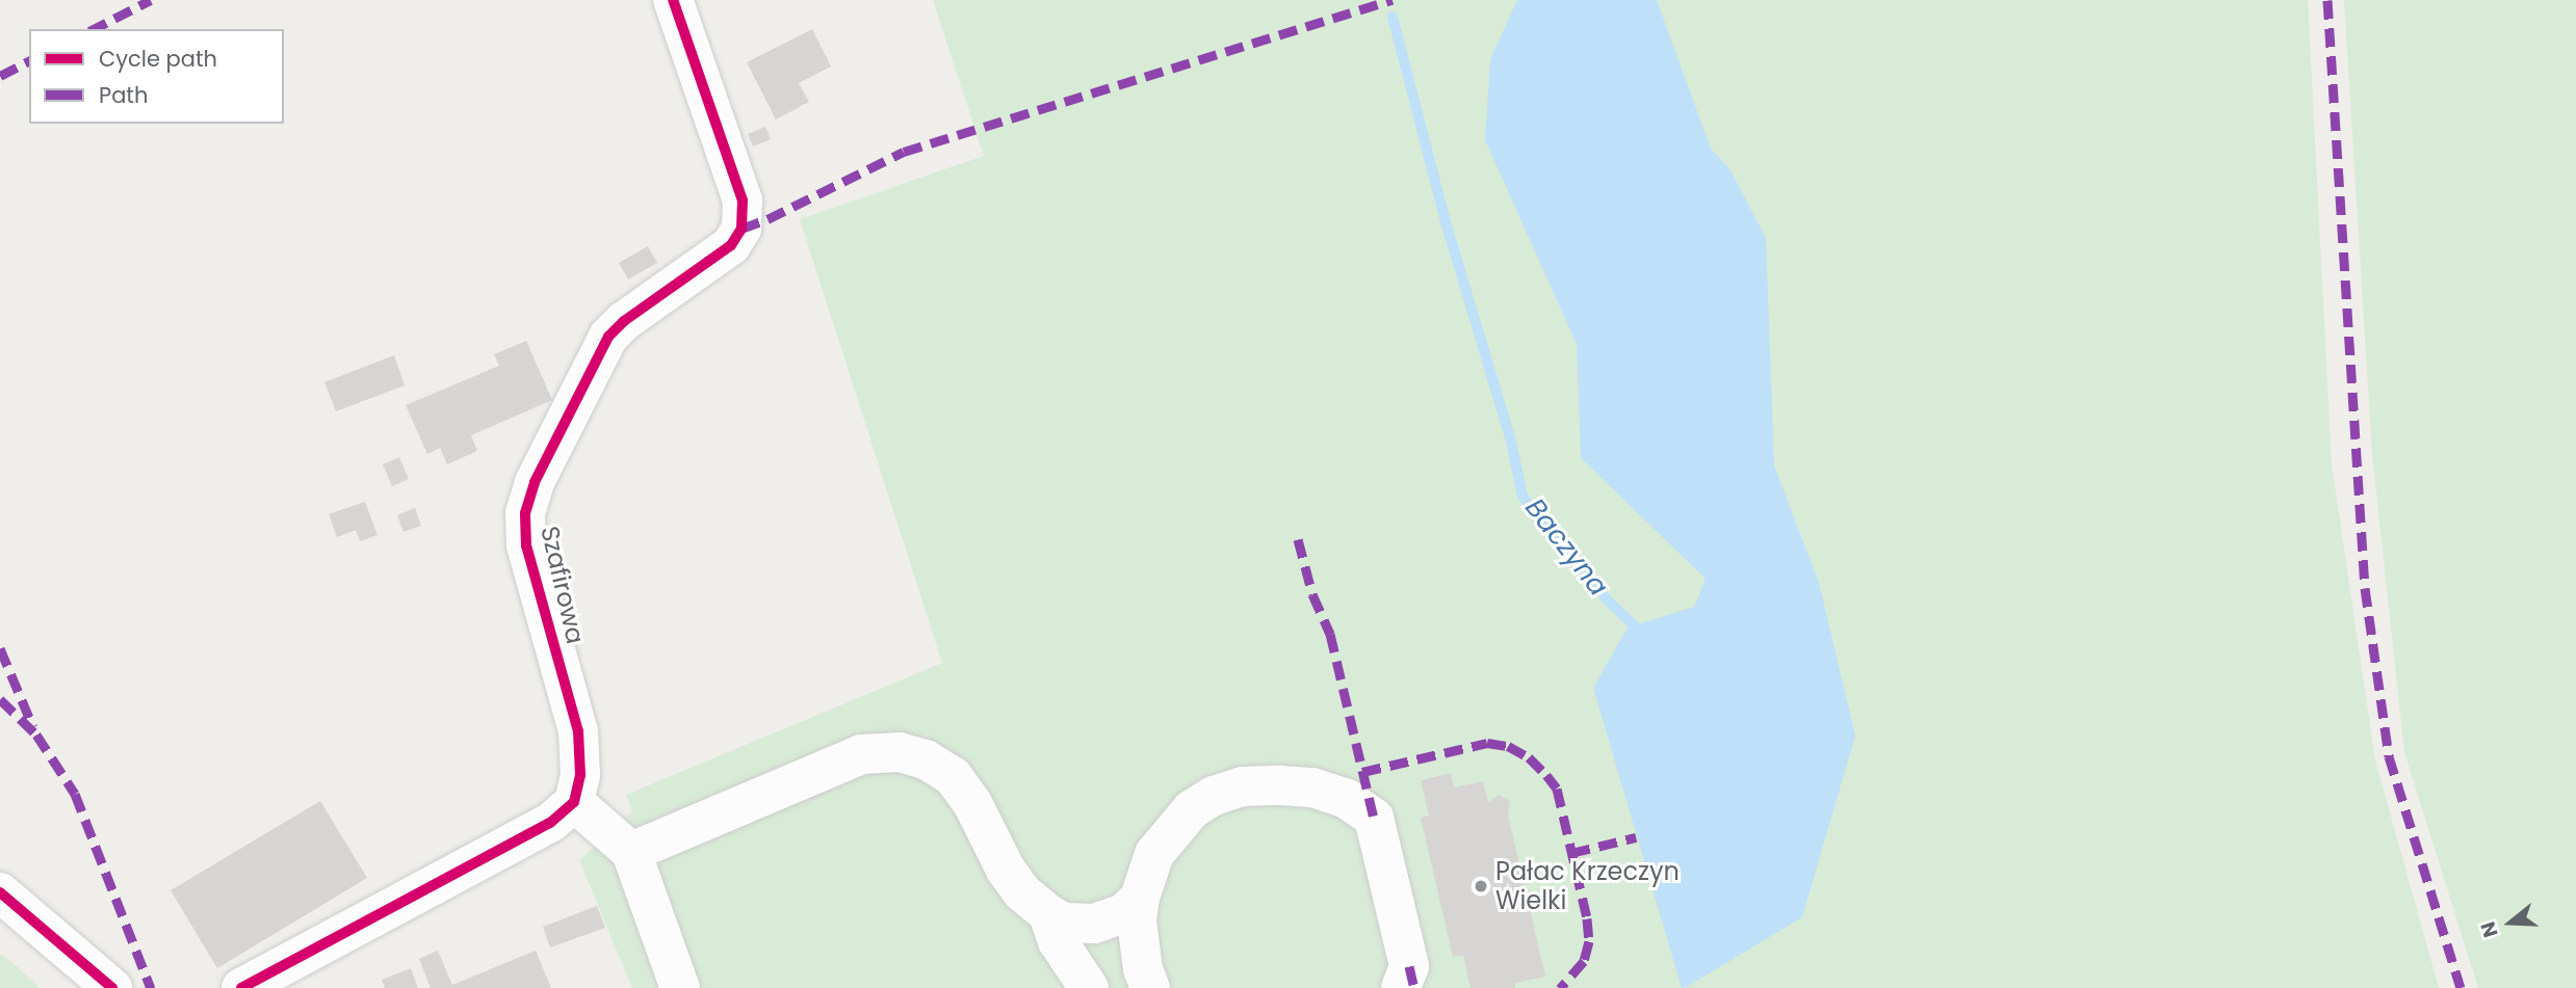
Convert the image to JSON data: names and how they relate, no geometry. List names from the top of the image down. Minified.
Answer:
{"streets":{"street":["Szafirowa"]},"water":["Baczyna"],"places":["Pałac Krzeczyn Wielki"],"legend":["Cycle path","Path"],"north":"left"}
